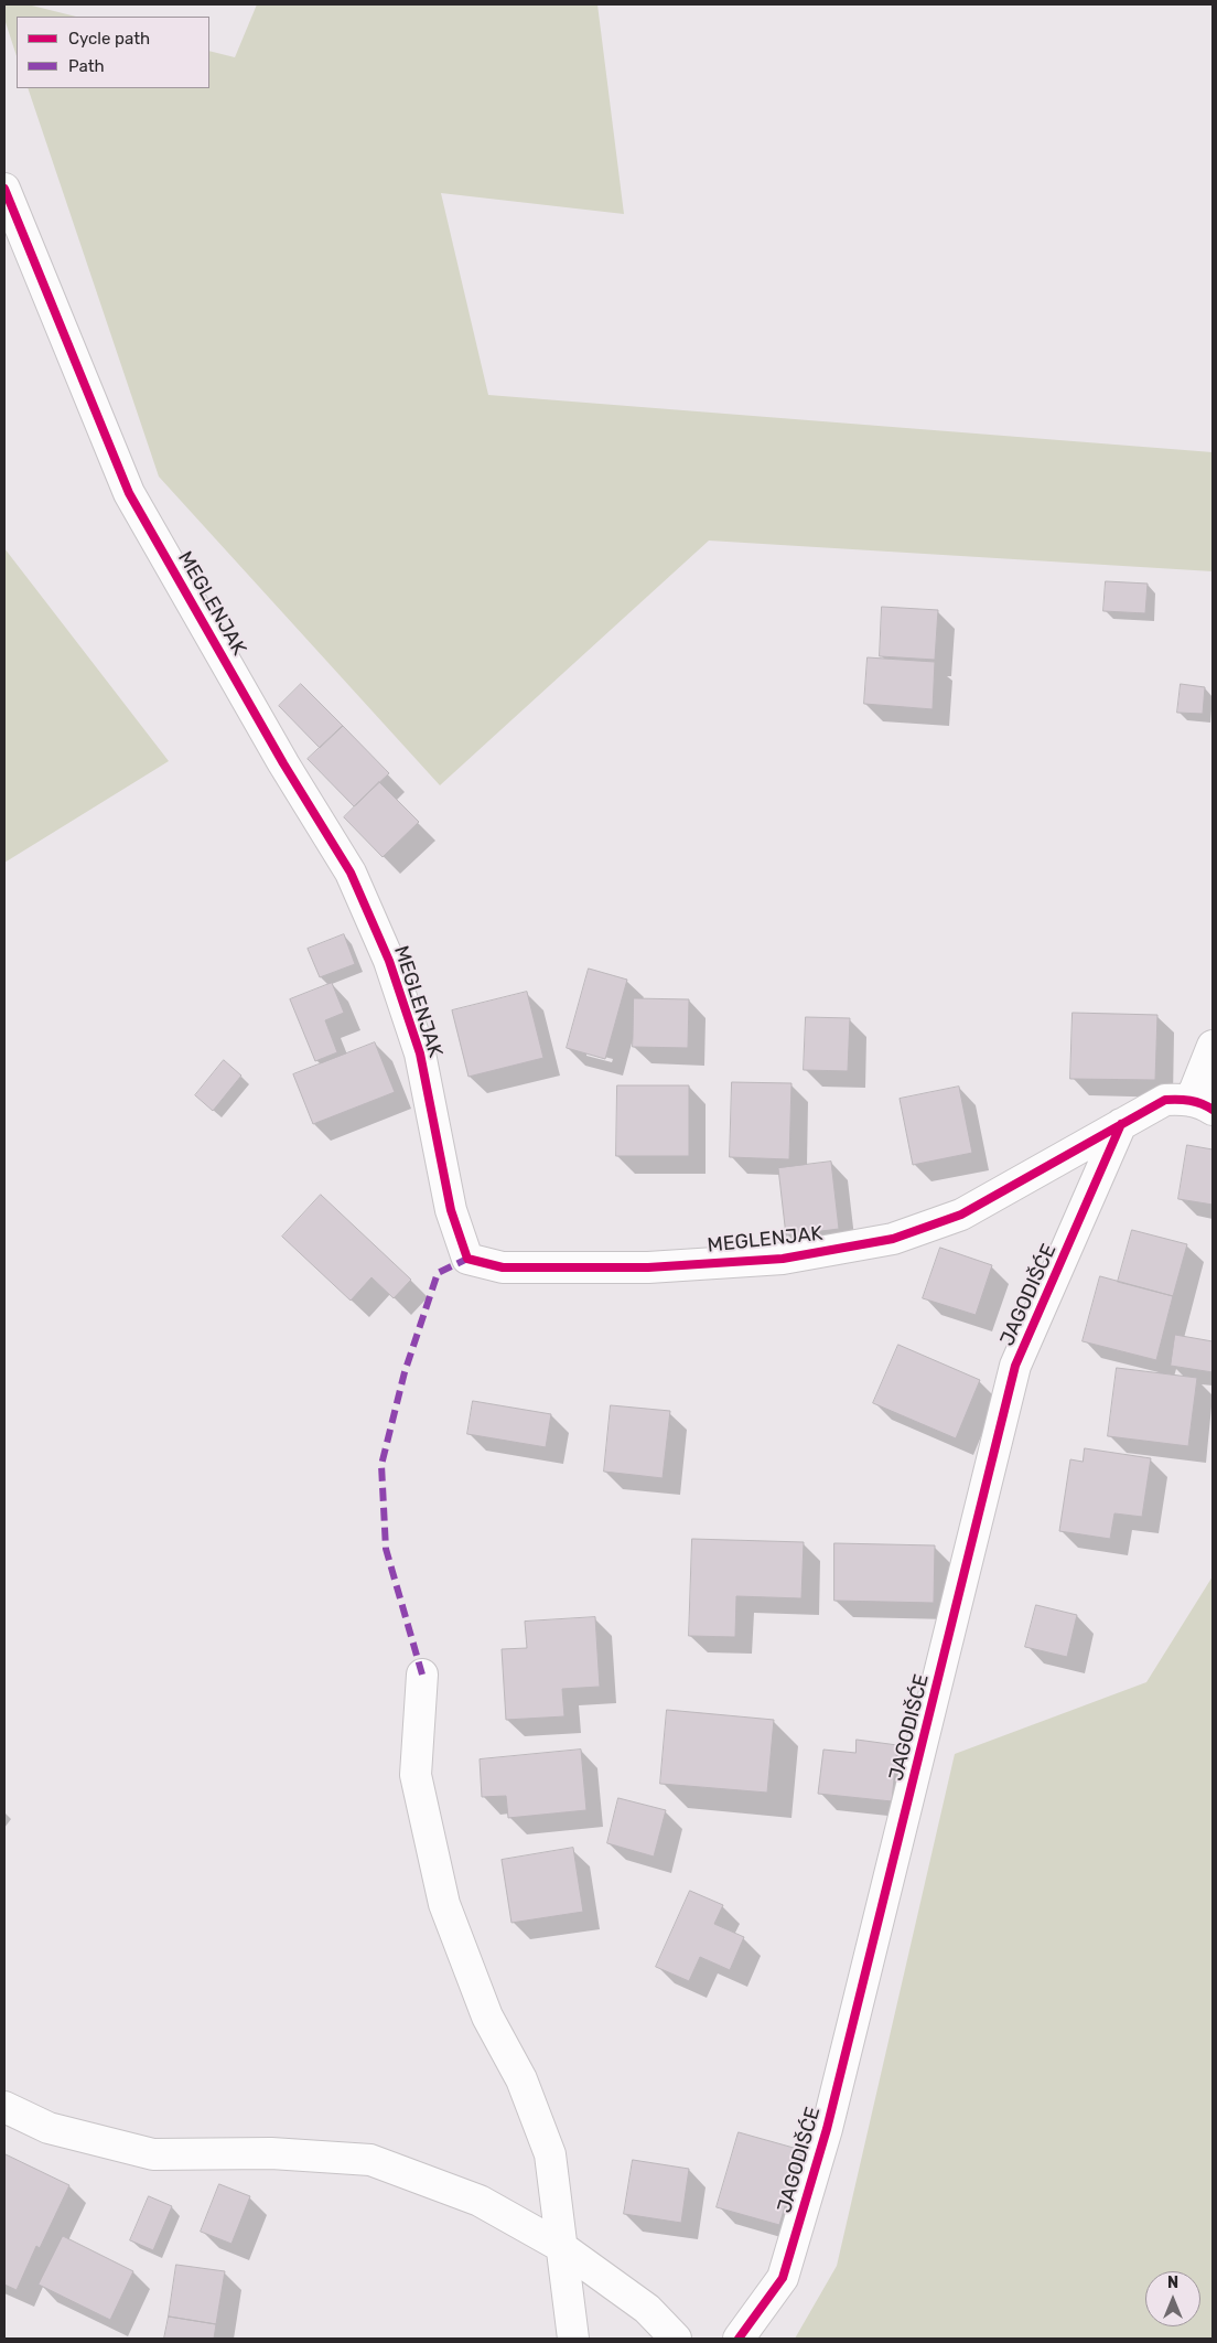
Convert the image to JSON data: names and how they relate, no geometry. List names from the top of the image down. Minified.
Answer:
{"streets":{"street":["MEGLENJAK","JAGODIŠĆE"]},"crossings":[["MEGLENJAK","JAGODIŠĆE"]],"legend":["Cycle path","Path"],"north":"top"}
